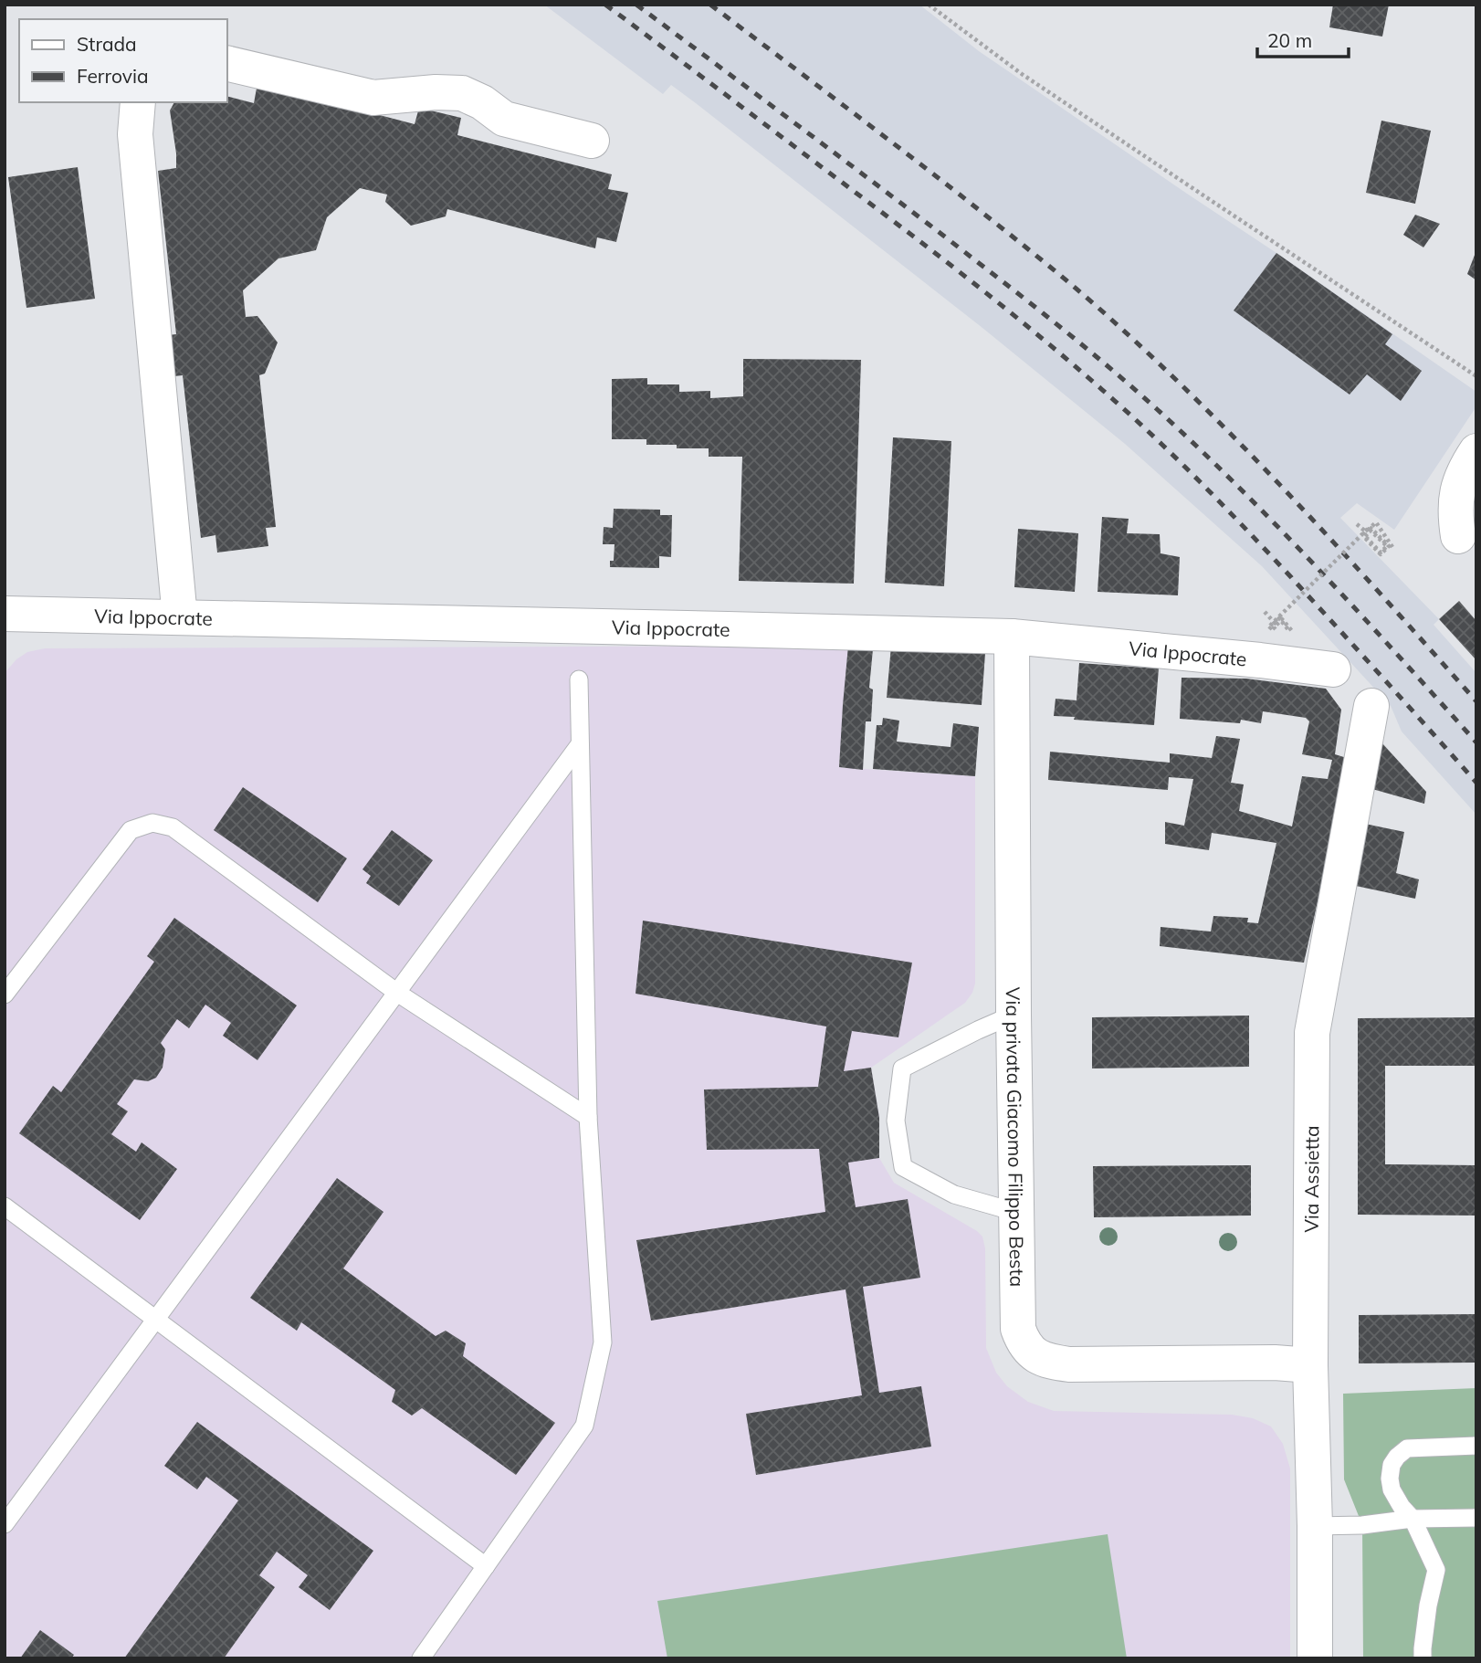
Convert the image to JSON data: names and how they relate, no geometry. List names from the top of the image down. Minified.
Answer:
{"streets":{"street":["Via Ippocrate","Via privata Giacomo Filippo Besta","Via Assietta"]},"crossings":[["Via Ippocrate","Via privata Giacomo Filippo Besta"],["Via privata Giacomo Filippo Besta","Via Assietta"]],"legend":["Strada","Ferrovia"],"scale_bar":"20 m"}
